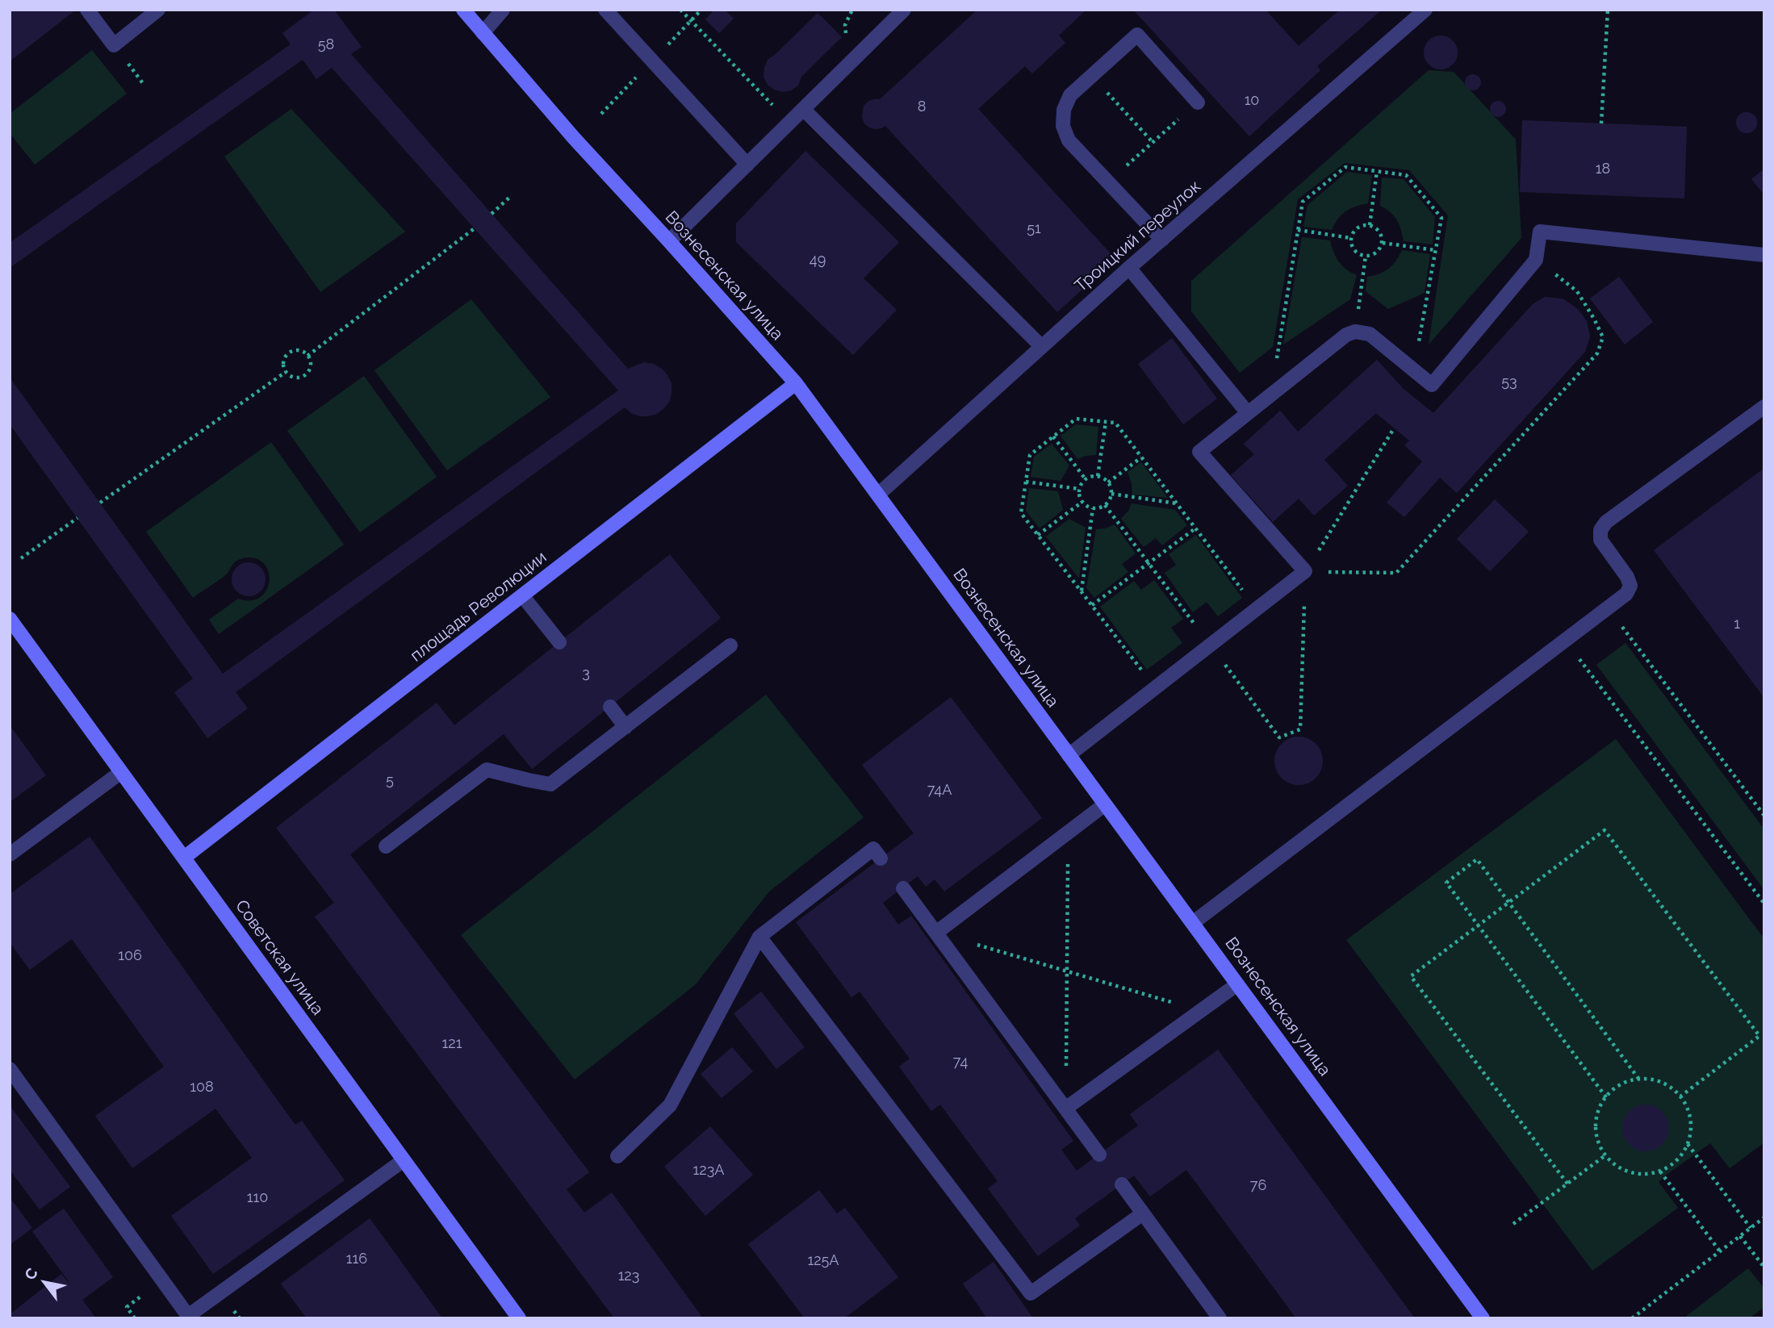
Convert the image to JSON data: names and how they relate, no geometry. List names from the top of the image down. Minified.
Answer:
{"streets":{"main road":["Вознесенская улица","площадь Революции","Советская улица"],"street":["Троицкий переулок"]},"crossings":[["Троицкий переулок","Вознесенская улица"],["Вознесенская улица","площадь Революции"],["площадь Революции","Советская улица"]],"house_numbers":["58","10","8","18","51","49","53","1","3","5","74А","106","121","74","108","123А","76","110","116","125А","123"],"north":"top left"}
